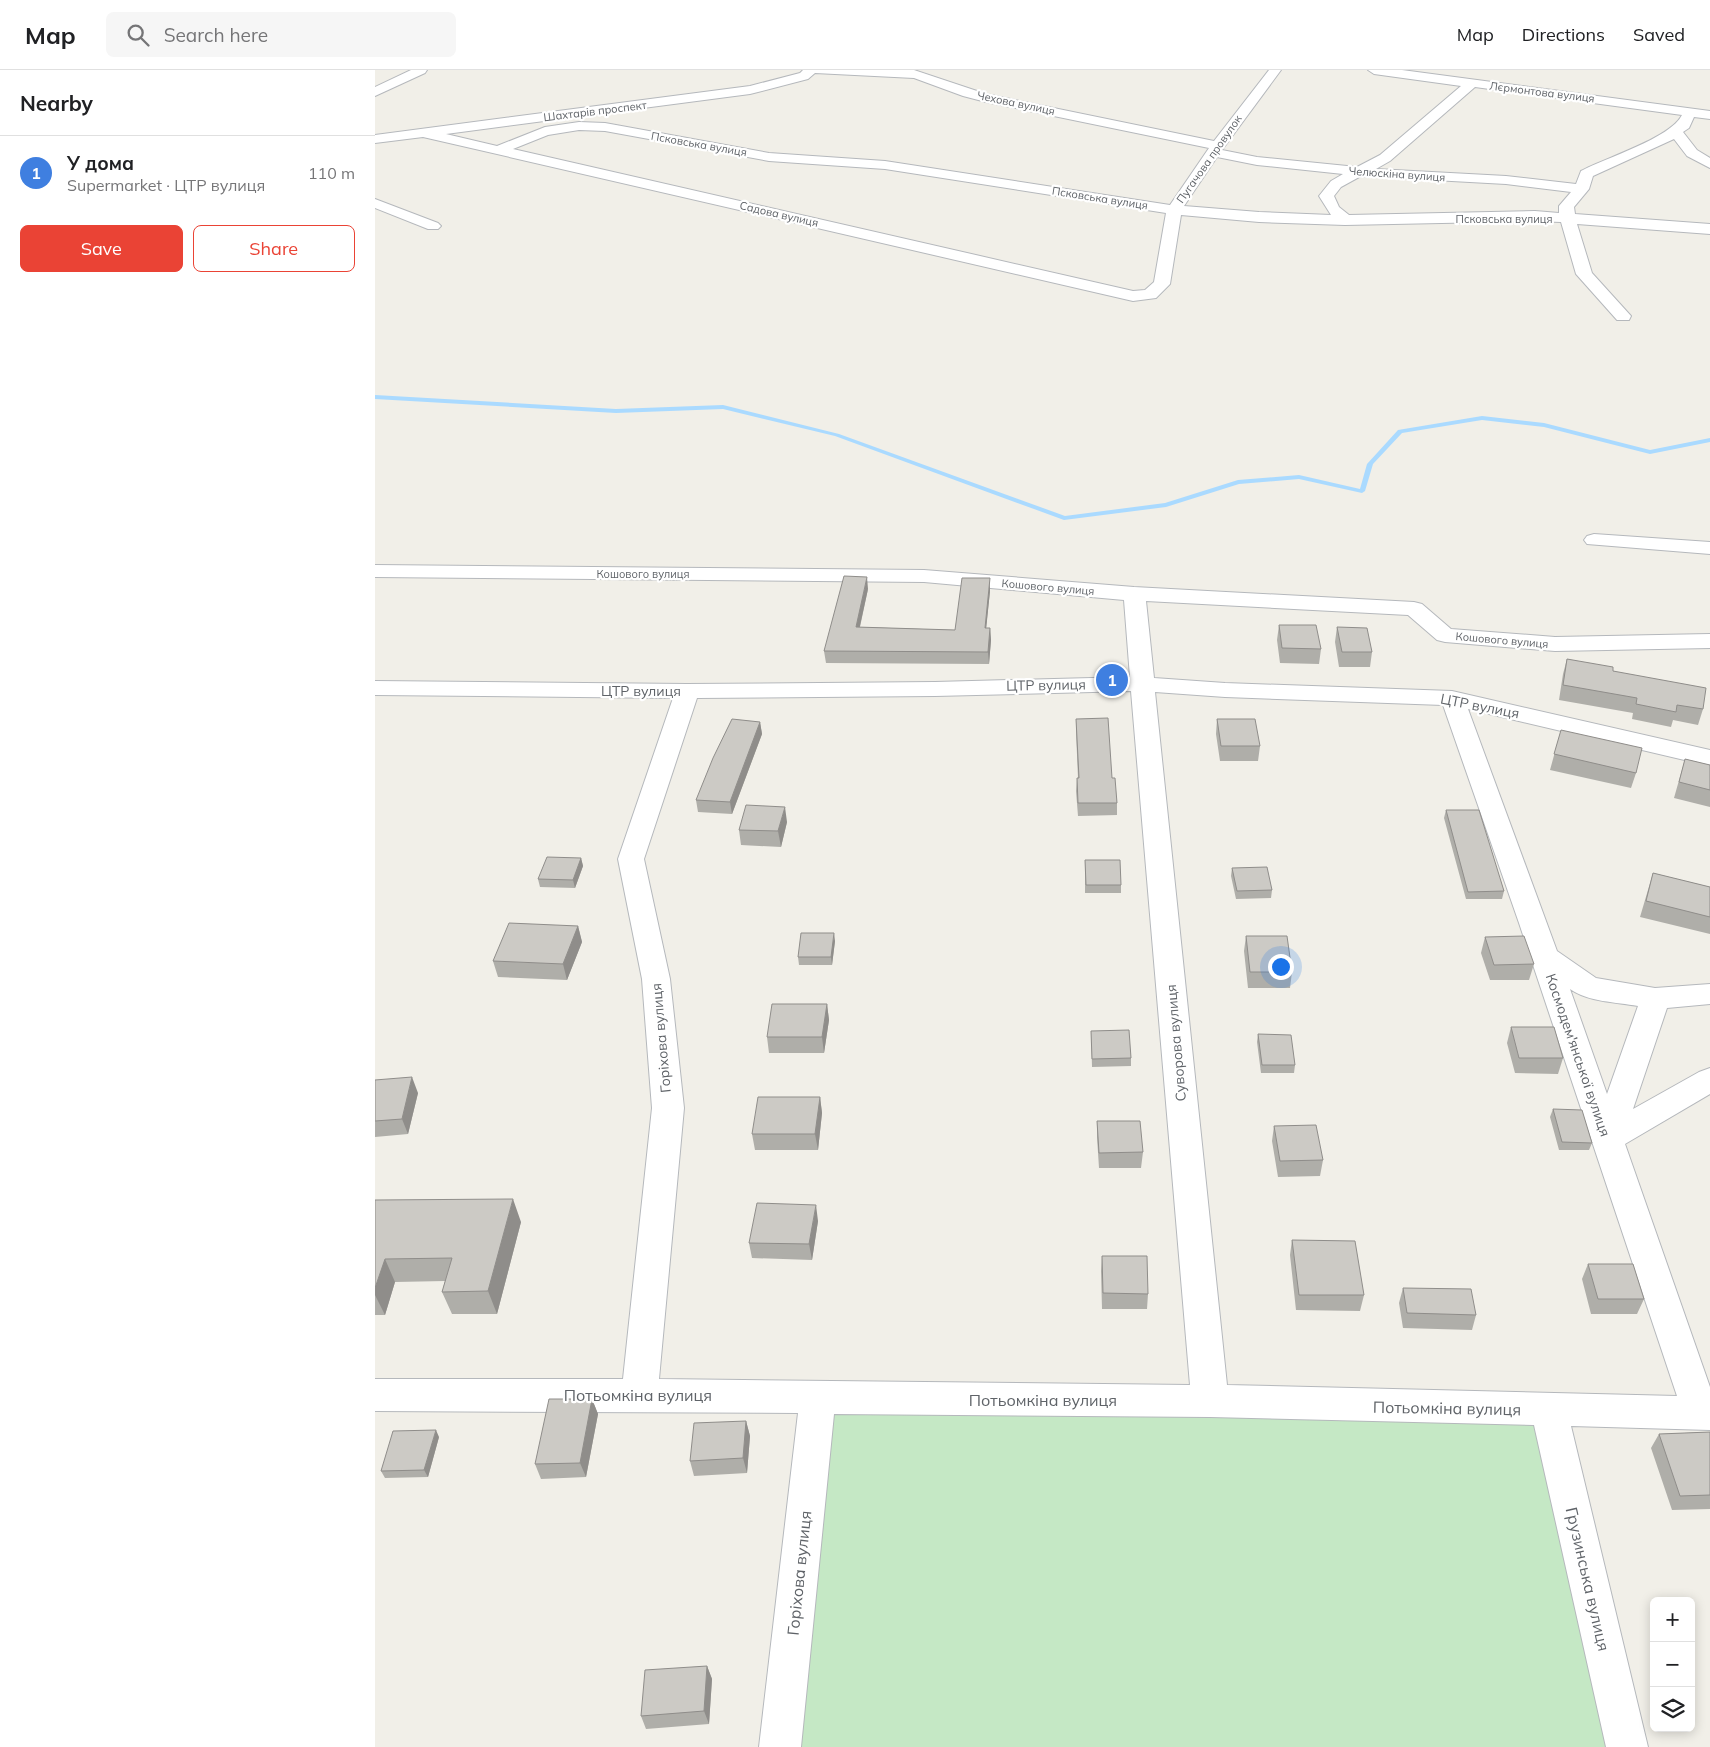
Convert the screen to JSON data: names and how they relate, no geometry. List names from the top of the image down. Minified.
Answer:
{"streets":{"street":["Лєрмонтова вулиця","Чехова вулиця","Шахтарів проспект","Псковська вулиця","Пугачова провулок","Челюскіна вулиця","Садова вулиця","Кошового вулиця","ЦТР вулиця","Горіхова вулиця","Суворова вулиця","Космодем'янської вулиця","Потьомкіна вулиця","Грузинська вулиця"]},"crossings":[["Чехова вулиця","Пугачова провулок"],["Чехова вулиця","Челюскіна вулиця"],["Шахтарів проспект","Садова вулиця"],["Псковська вулиця","Пугачова провулок"],["Псковська вулиця","Садова вулиця"],["Пугачова провулок","Челюскіна вулиця"],["Пугачова провулок","Садова вулиця"],["Кошового вулиця","Суворова вулиця"],["ЦТР вулиця","Горіхова вулиця"],["ЦТР вулиця","Суворова вулиця"],["ЦТР вулиця","Космодем'янської вулиця"],["Горіхова вулиця","Потьомкіна вулиця"],["Суворова вулиця","Потьомкіна вулиця"],["Космодем'янської вулиця","Потьомкіна вулиця"],["Потьомкіна вулиця","Грузинська вулиця"]],"page":{"header":"Map","search":"Search here","nav":["Map","Directions","Saved"],"heading":"Nearby","list":[{"mark":"1","name":"У дома","note":"Supermarket · ЦТР вулиця","value":"110 m"}],"buttons":["Save","Share"],"pins":"1","map_buttons":["+","−"]}}
